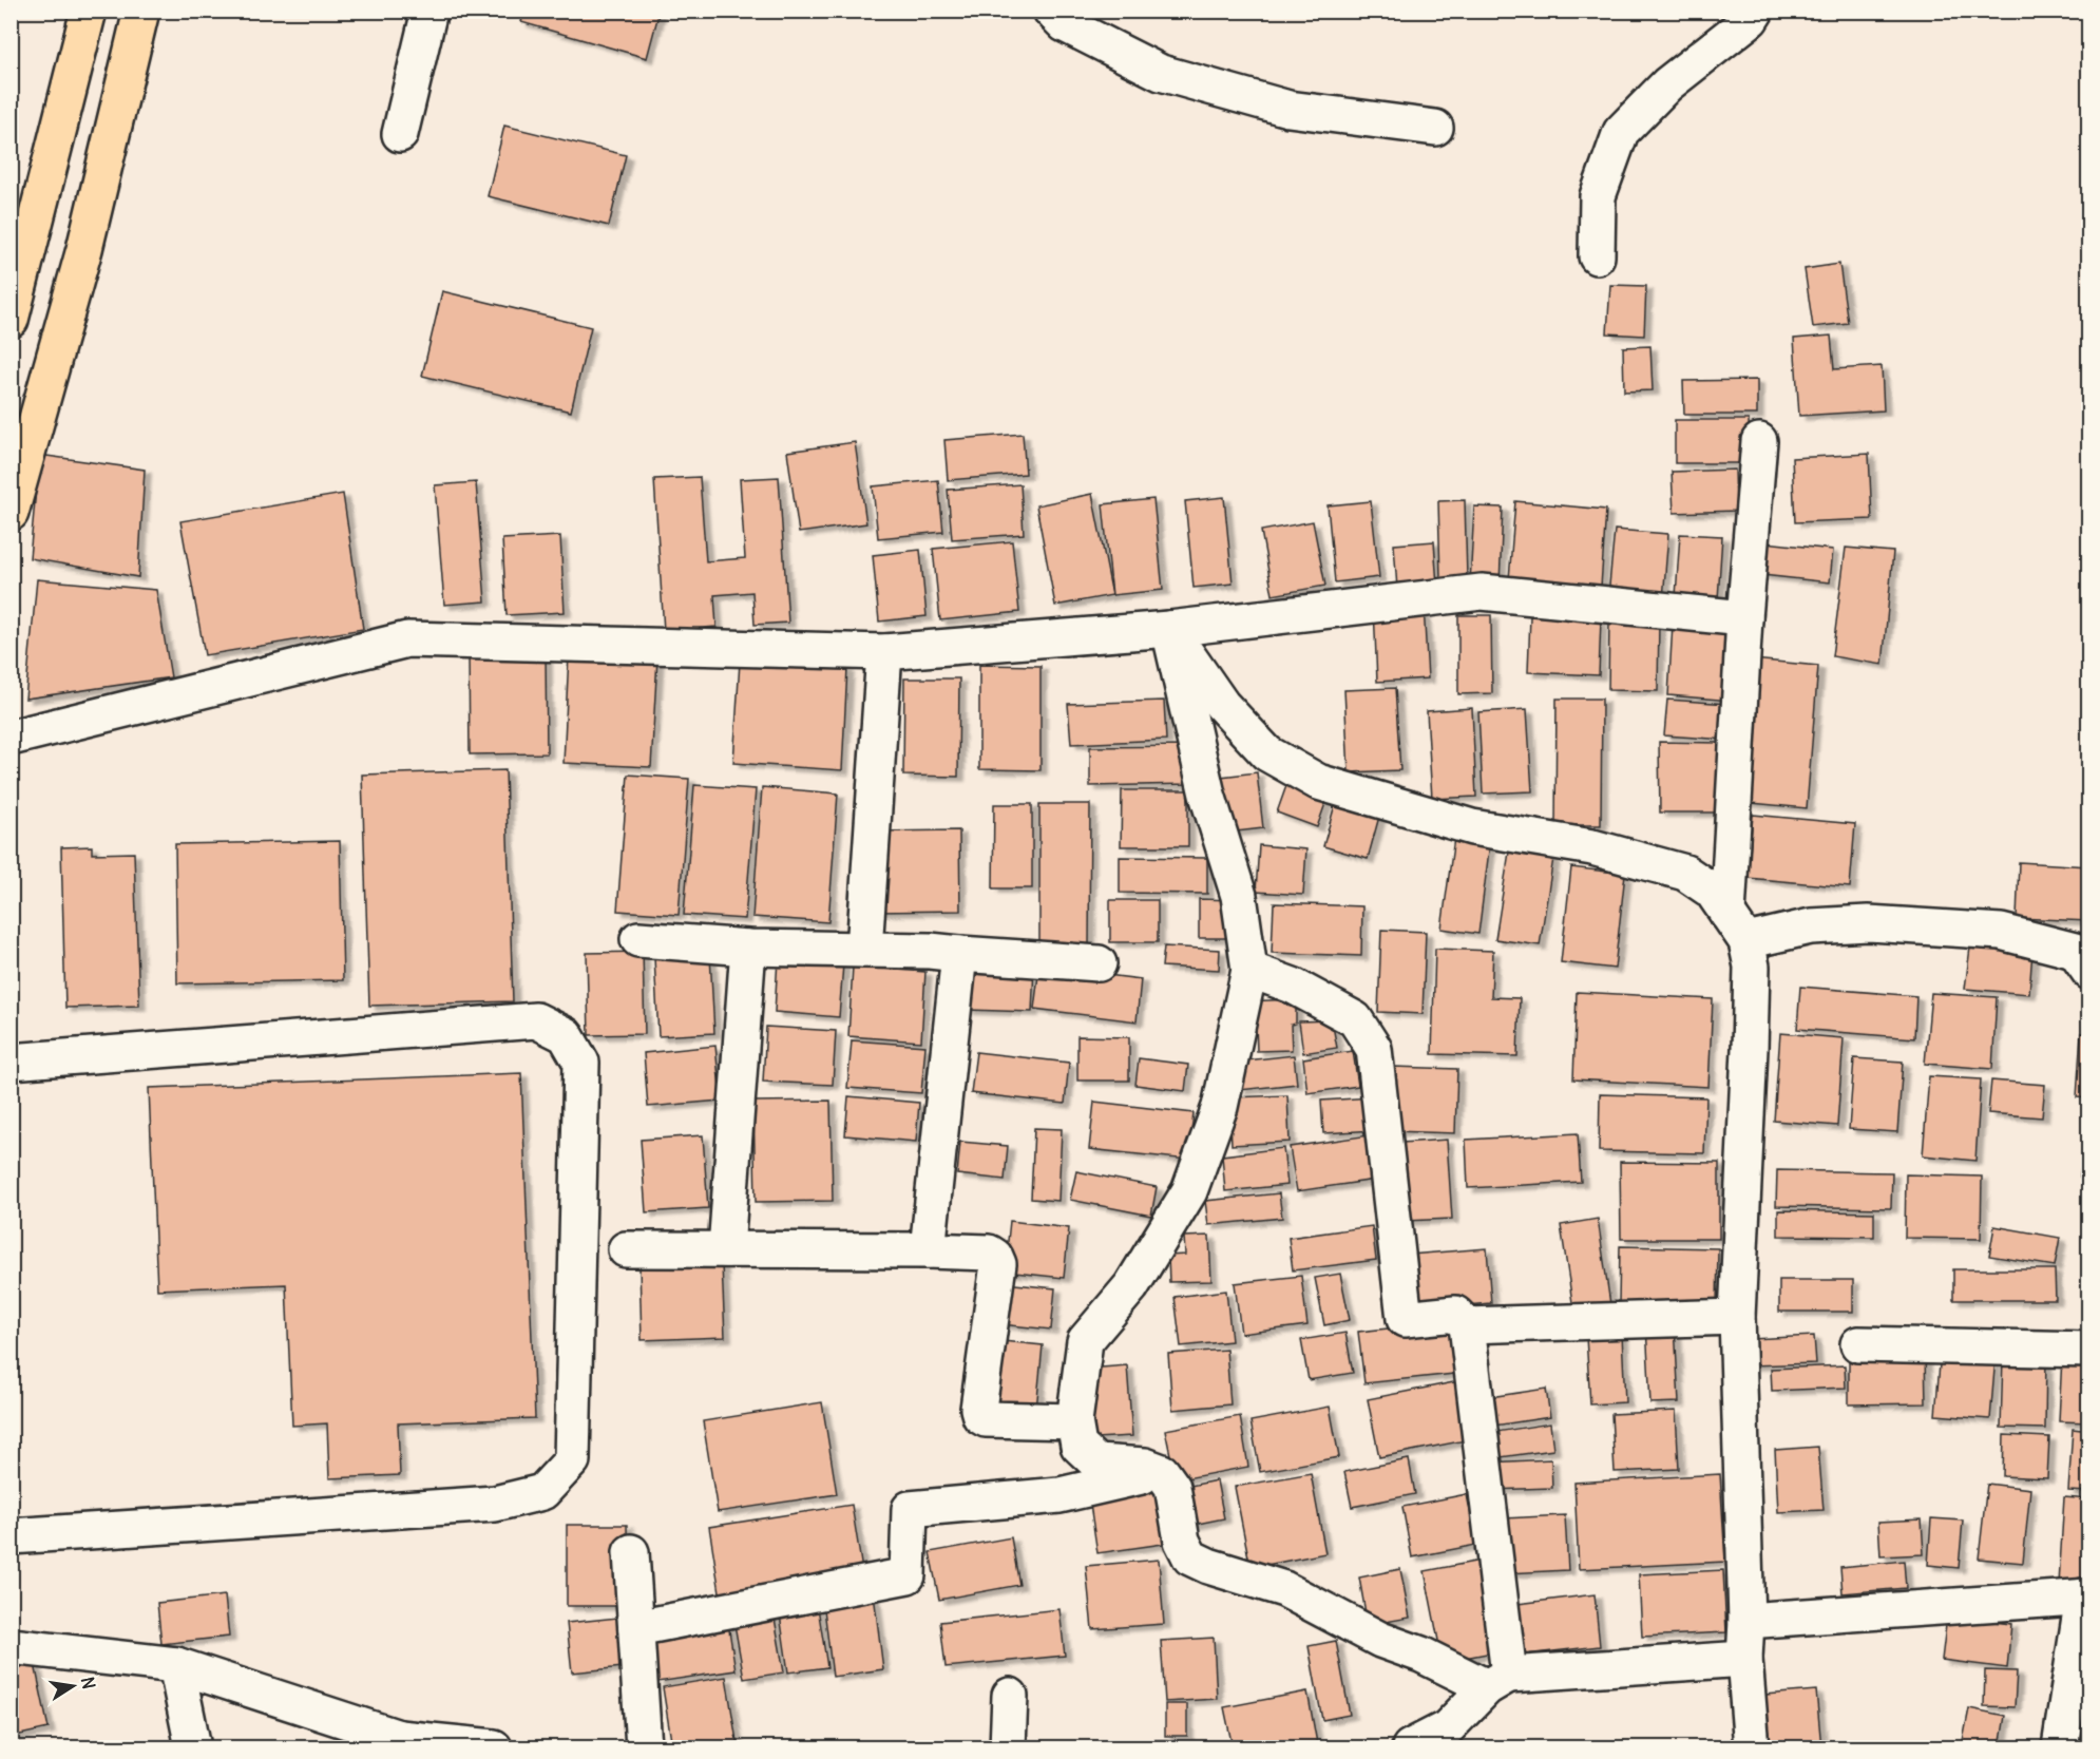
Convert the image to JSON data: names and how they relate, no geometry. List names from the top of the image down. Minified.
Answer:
{"north":"right"}
